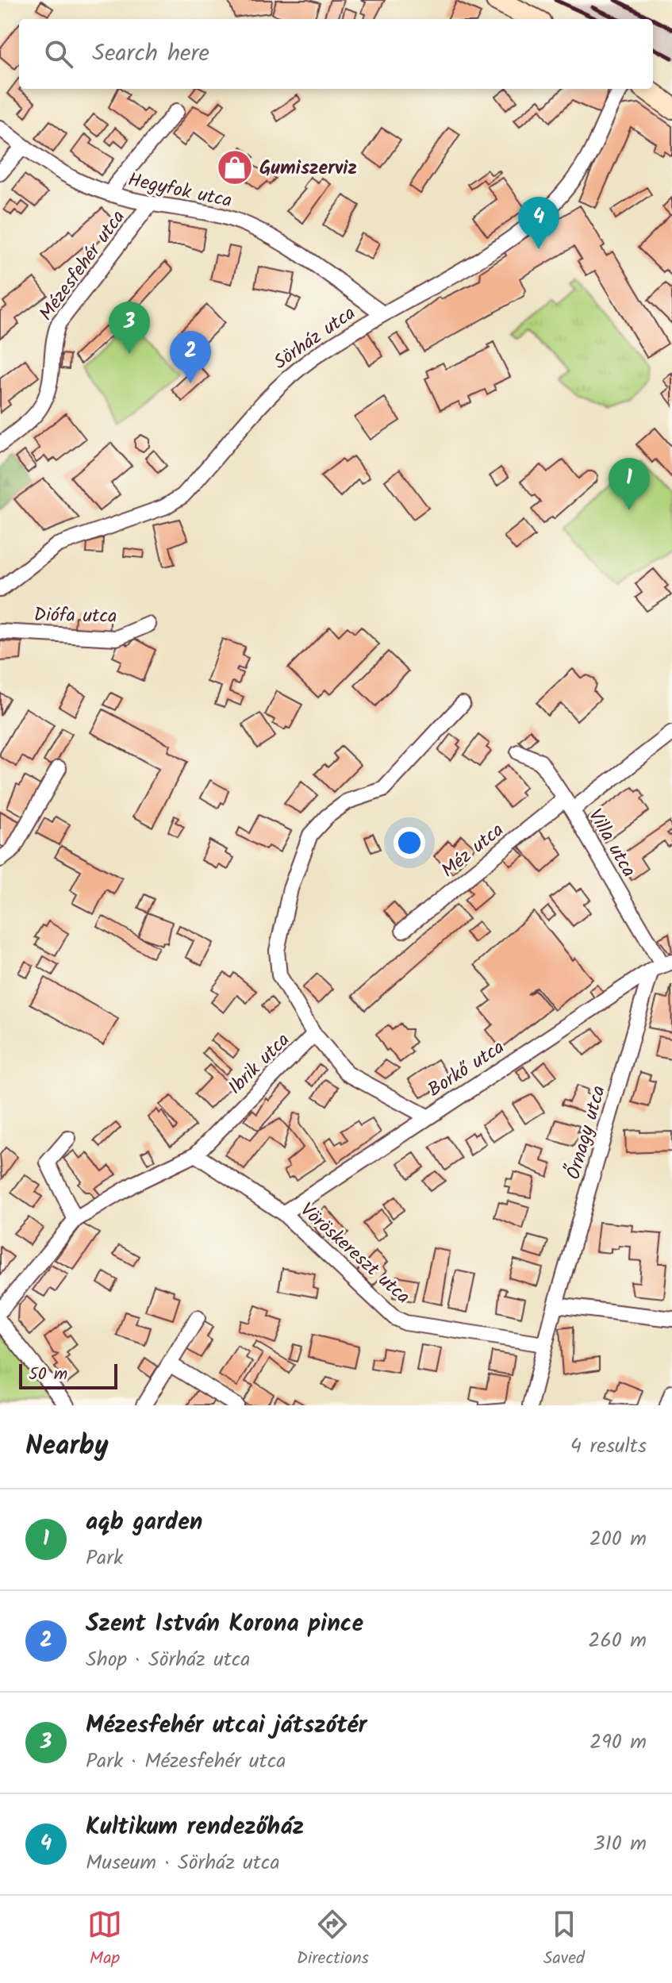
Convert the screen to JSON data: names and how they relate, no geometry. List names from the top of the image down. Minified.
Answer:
{"streets":{"street":["Hegyfok utca","Mézesfehér utca","Sörház utca","Diófa utca","Villa utca","Méz utca","Ibrik utca","Borkő utca","Őrnagy utca","Vöröskereszt utca"]},"crossings":[["Hegyfok utca","Mézesfehér utca"],["Hegyfok utca","Sörház utca"],["Villa utca","Méz utca"],["Villa utca","Borkő utca"],["Villa utca","Őrnagy utca"],["Ibrik utca","Vöröskereszt utca"],["Borkő utca","Őrnagy utca"],["Borkő utca","Vöröskereszt utca"],["Őrnagy utca","Vöröskereszt utca"]],"places":{"shop":["Gumiszerviz"]},"scale_bar":"50 m","page":{"search":"Search here","pins":["4","3","2","1"],"scale":"50 m","heading":["Nearby","4 results"],"list":[{"mark":"1","name":"aqb garden","note":"Park","value":"200 m"},{"mark":"2","name":"Szent István Korona pince","note":"Shop · Sörház utca","value":"260 m"},{"mark":"3","name":"Mézesfehér utcai játszótér","note":"Park · Mézesfehér utca","value":"290 m"},{"mark":"4","name":"Kultikum rendezőház","note":"Museum · Sörház utca","value":"310 m"}],"nav":["Map","Directions","Saved"]}}
